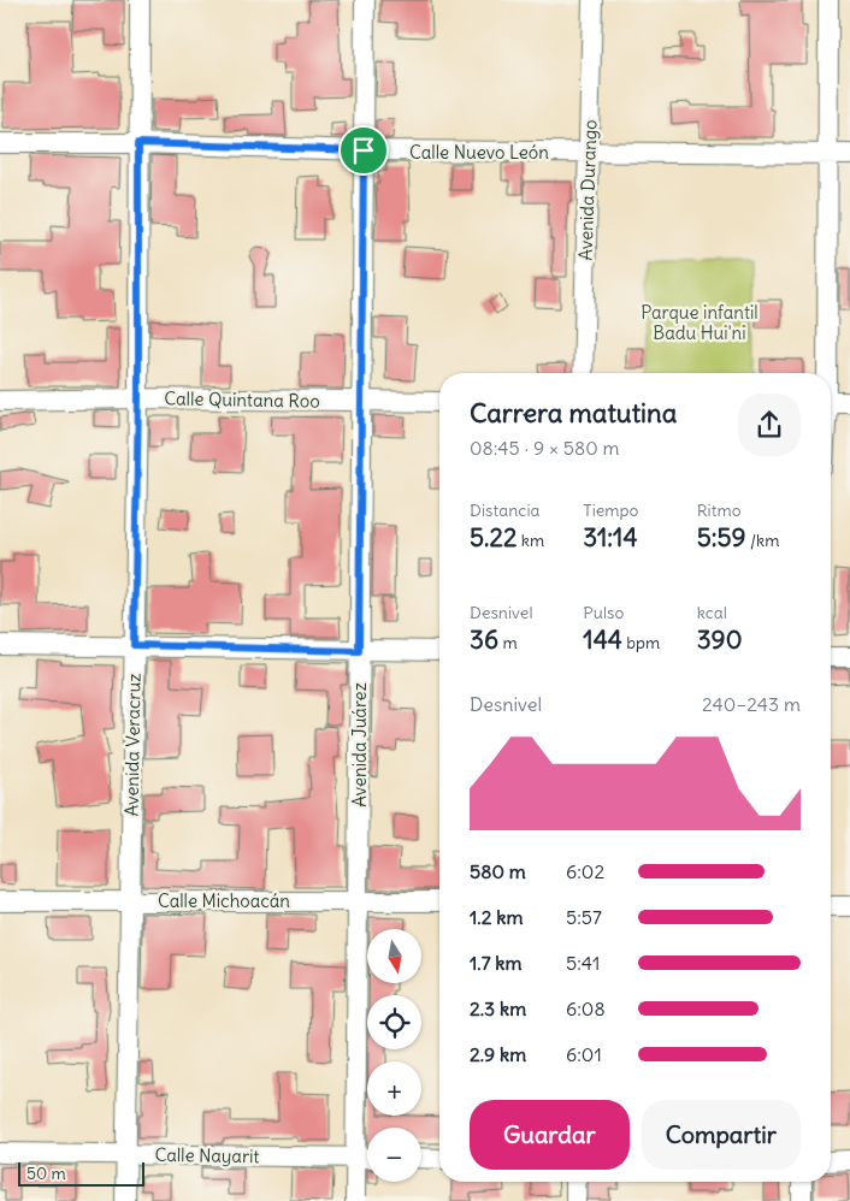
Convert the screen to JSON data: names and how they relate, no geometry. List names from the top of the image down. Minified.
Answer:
{"streets":{"street":["Calle Nuevo León","Avenida Durango","Calle Quintana Roo","Avenida Veracruz","Avenida Juárez","Calle Michoacán","Calle Nayarit"]},"crossings":[["Calle Nuevo León","Avenida Durango"],["Calle Nuevo León","Avenida Veracruz"],["Calle Nuevo León","Avenida Juárez"],["Calle Quintana Roo","Avenida Veracruz"],["Calle Quintana Roo","Avenida Juárez"],["Avenida Veracruz","Calle Michoacán"],["Avenida Veracruz","Calle Nayarit"],["Avenida Juárez","Calle Michoacán"],["Avenida Juárez","Calle Nayarit"]],"parks":["Parque infantil Badu Hui'ni"],"scale_bar":"50 m","north":"bottom","page":{"heading":["Carrera matutina","08:45 · 9 × 580 m"],"stats":[["Distancia","5.22 km"],["Tiempo","31:14"],["Ritmo","5:59 /km"],["Desnivel","36 m"],["Pulso","144 bpm"],["kcal","390"]],"chart":["Desnivel","240–243 m"],"list":[{"name":"580 m","note":"6:02"},{"name":"1.2 km","note":"5:57"},{"name":"1.7 km","note":"5:41"},{"name":"2.3 km","note":"6:08"},{"name":"2.9 km","note":"6:01"}],"map_buttons":["+","−"],"buttons":["Guardar","Compartir"],"scale":"50 m"}}
